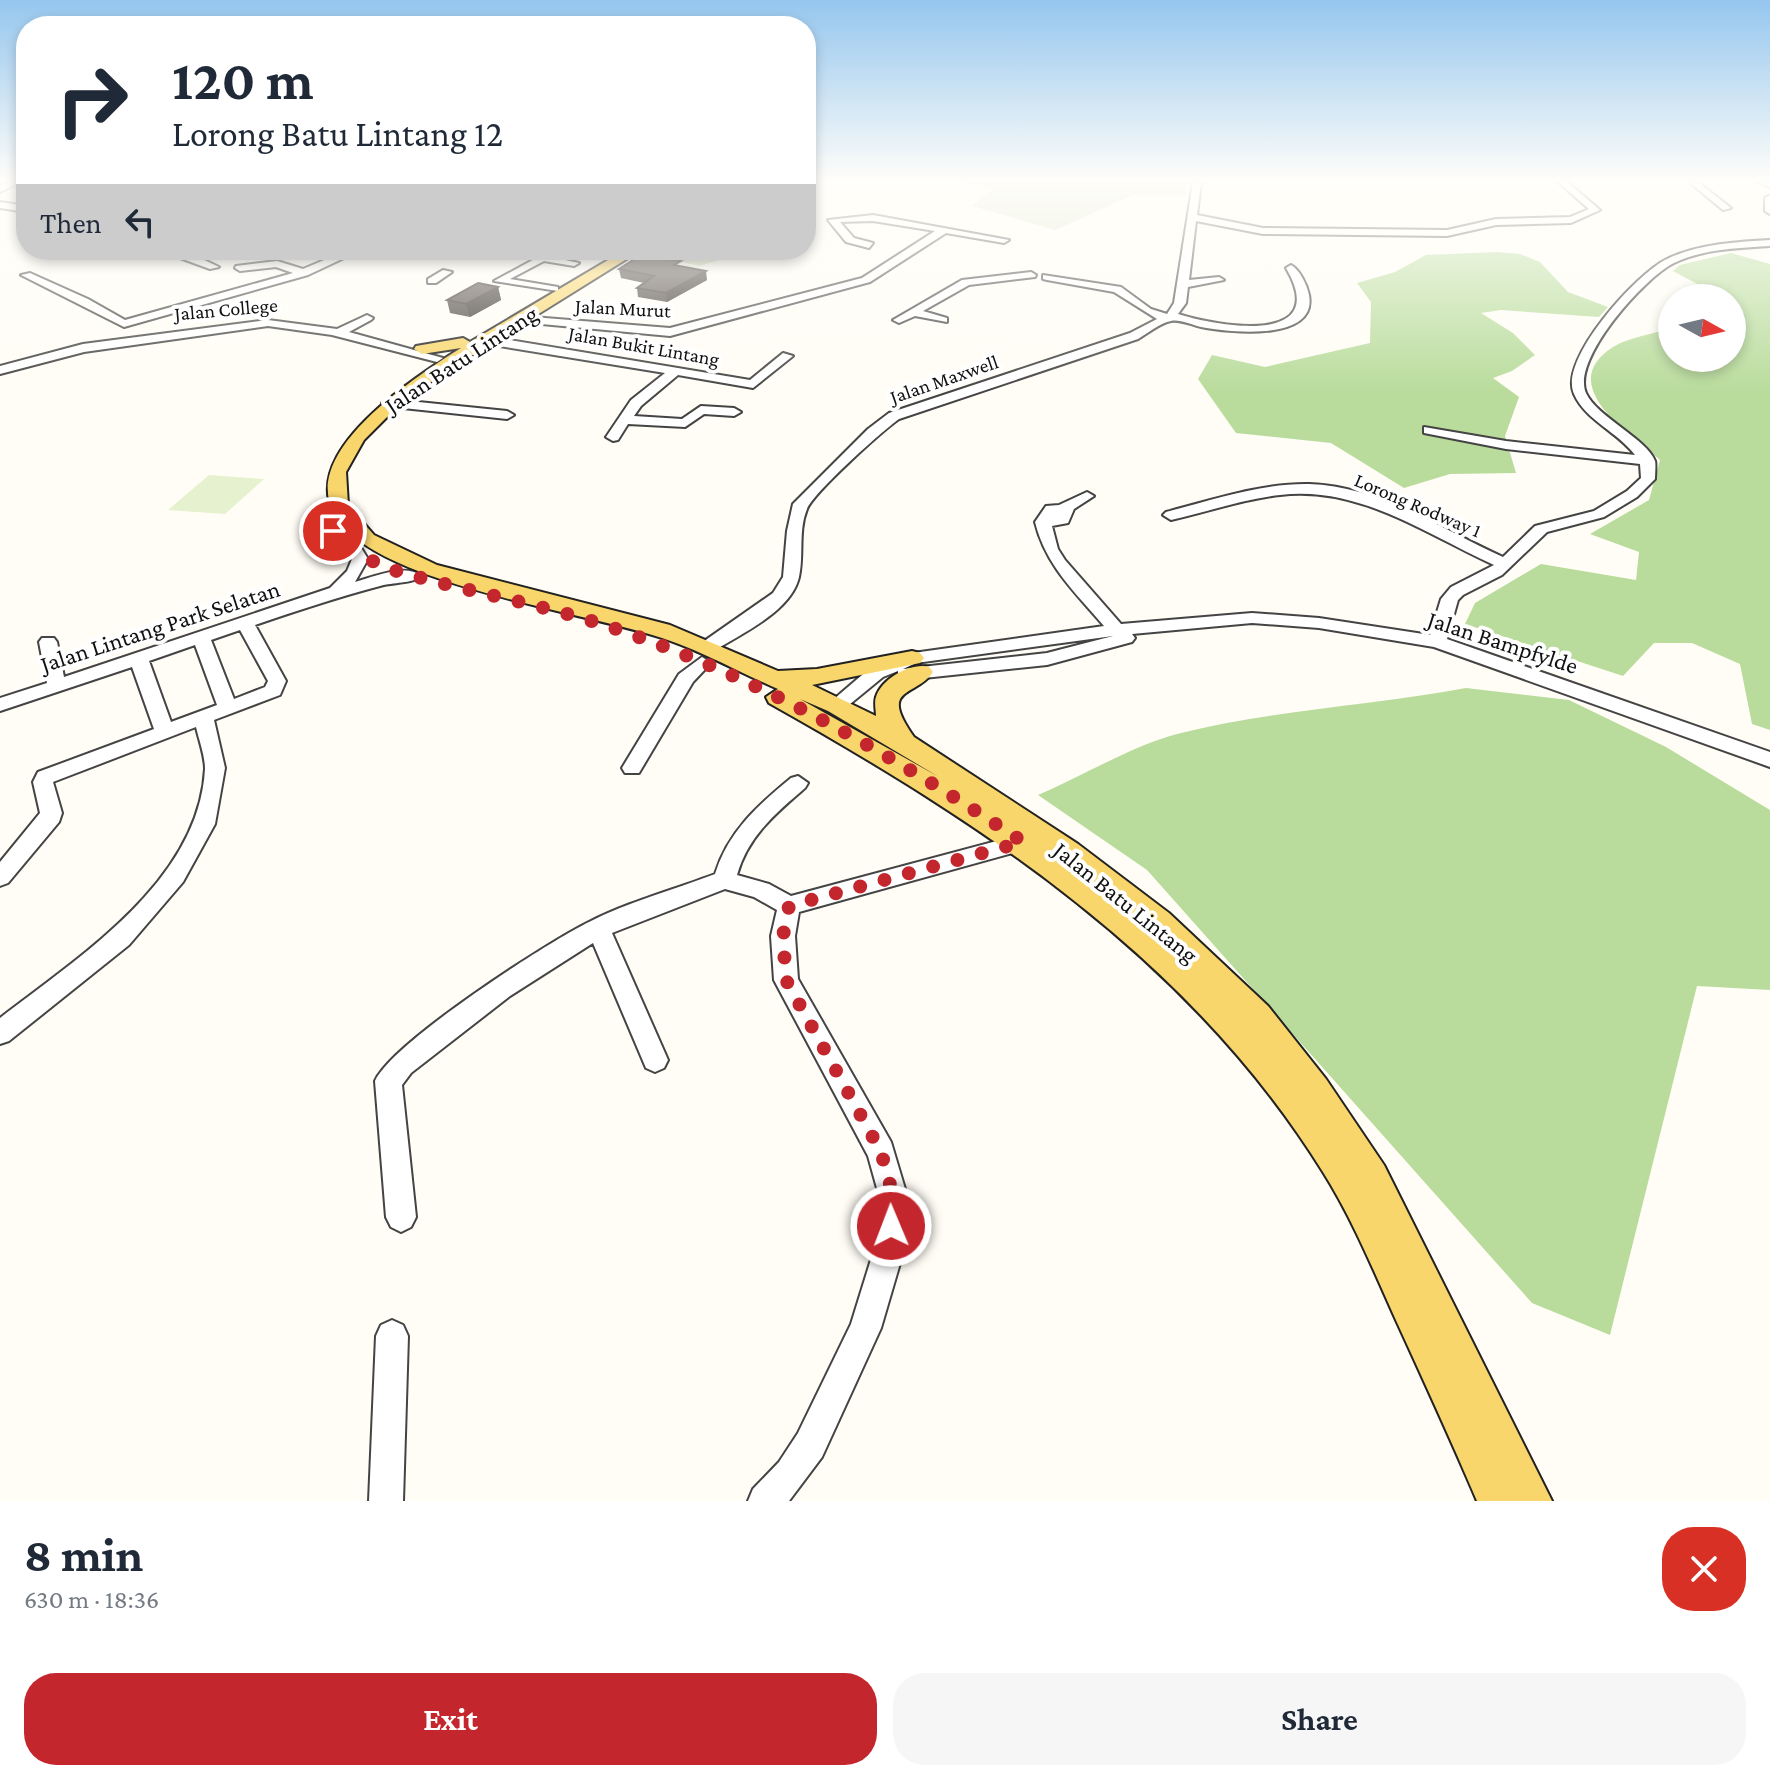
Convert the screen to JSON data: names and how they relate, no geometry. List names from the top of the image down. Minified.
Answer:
{"streets":{"main road":["Jalan Batu Lintang"],"street":["Jalan Murut","Jalan College","Jalan Bukit Lintang","Jalan Maxwell","Lorong Rodway 1","Jalan Lintang Park Selatan","Jalan Bampfylde"]},"crossings":[["Jalan Murut","Jalan Batu Lintang"],["Jalan College","Jalan Batu Lintang"],["Jalan Bukit Lintang","Jalan Batu Lintang"],["Jalan Batu Lintang","Jalan Maxwell"],["Jalan Batu Lintang","Jalan Lintang Park Selatan"],["Jalan Batu Lintang","Jalan Bampfylde"]],"north":"right","page":{"turn":["120 m","Lorong Batu Lintang 12"],"then":"Then","heading":["8 min","630 m · 18:36"],"buttons":["Exit","Share"]}}
